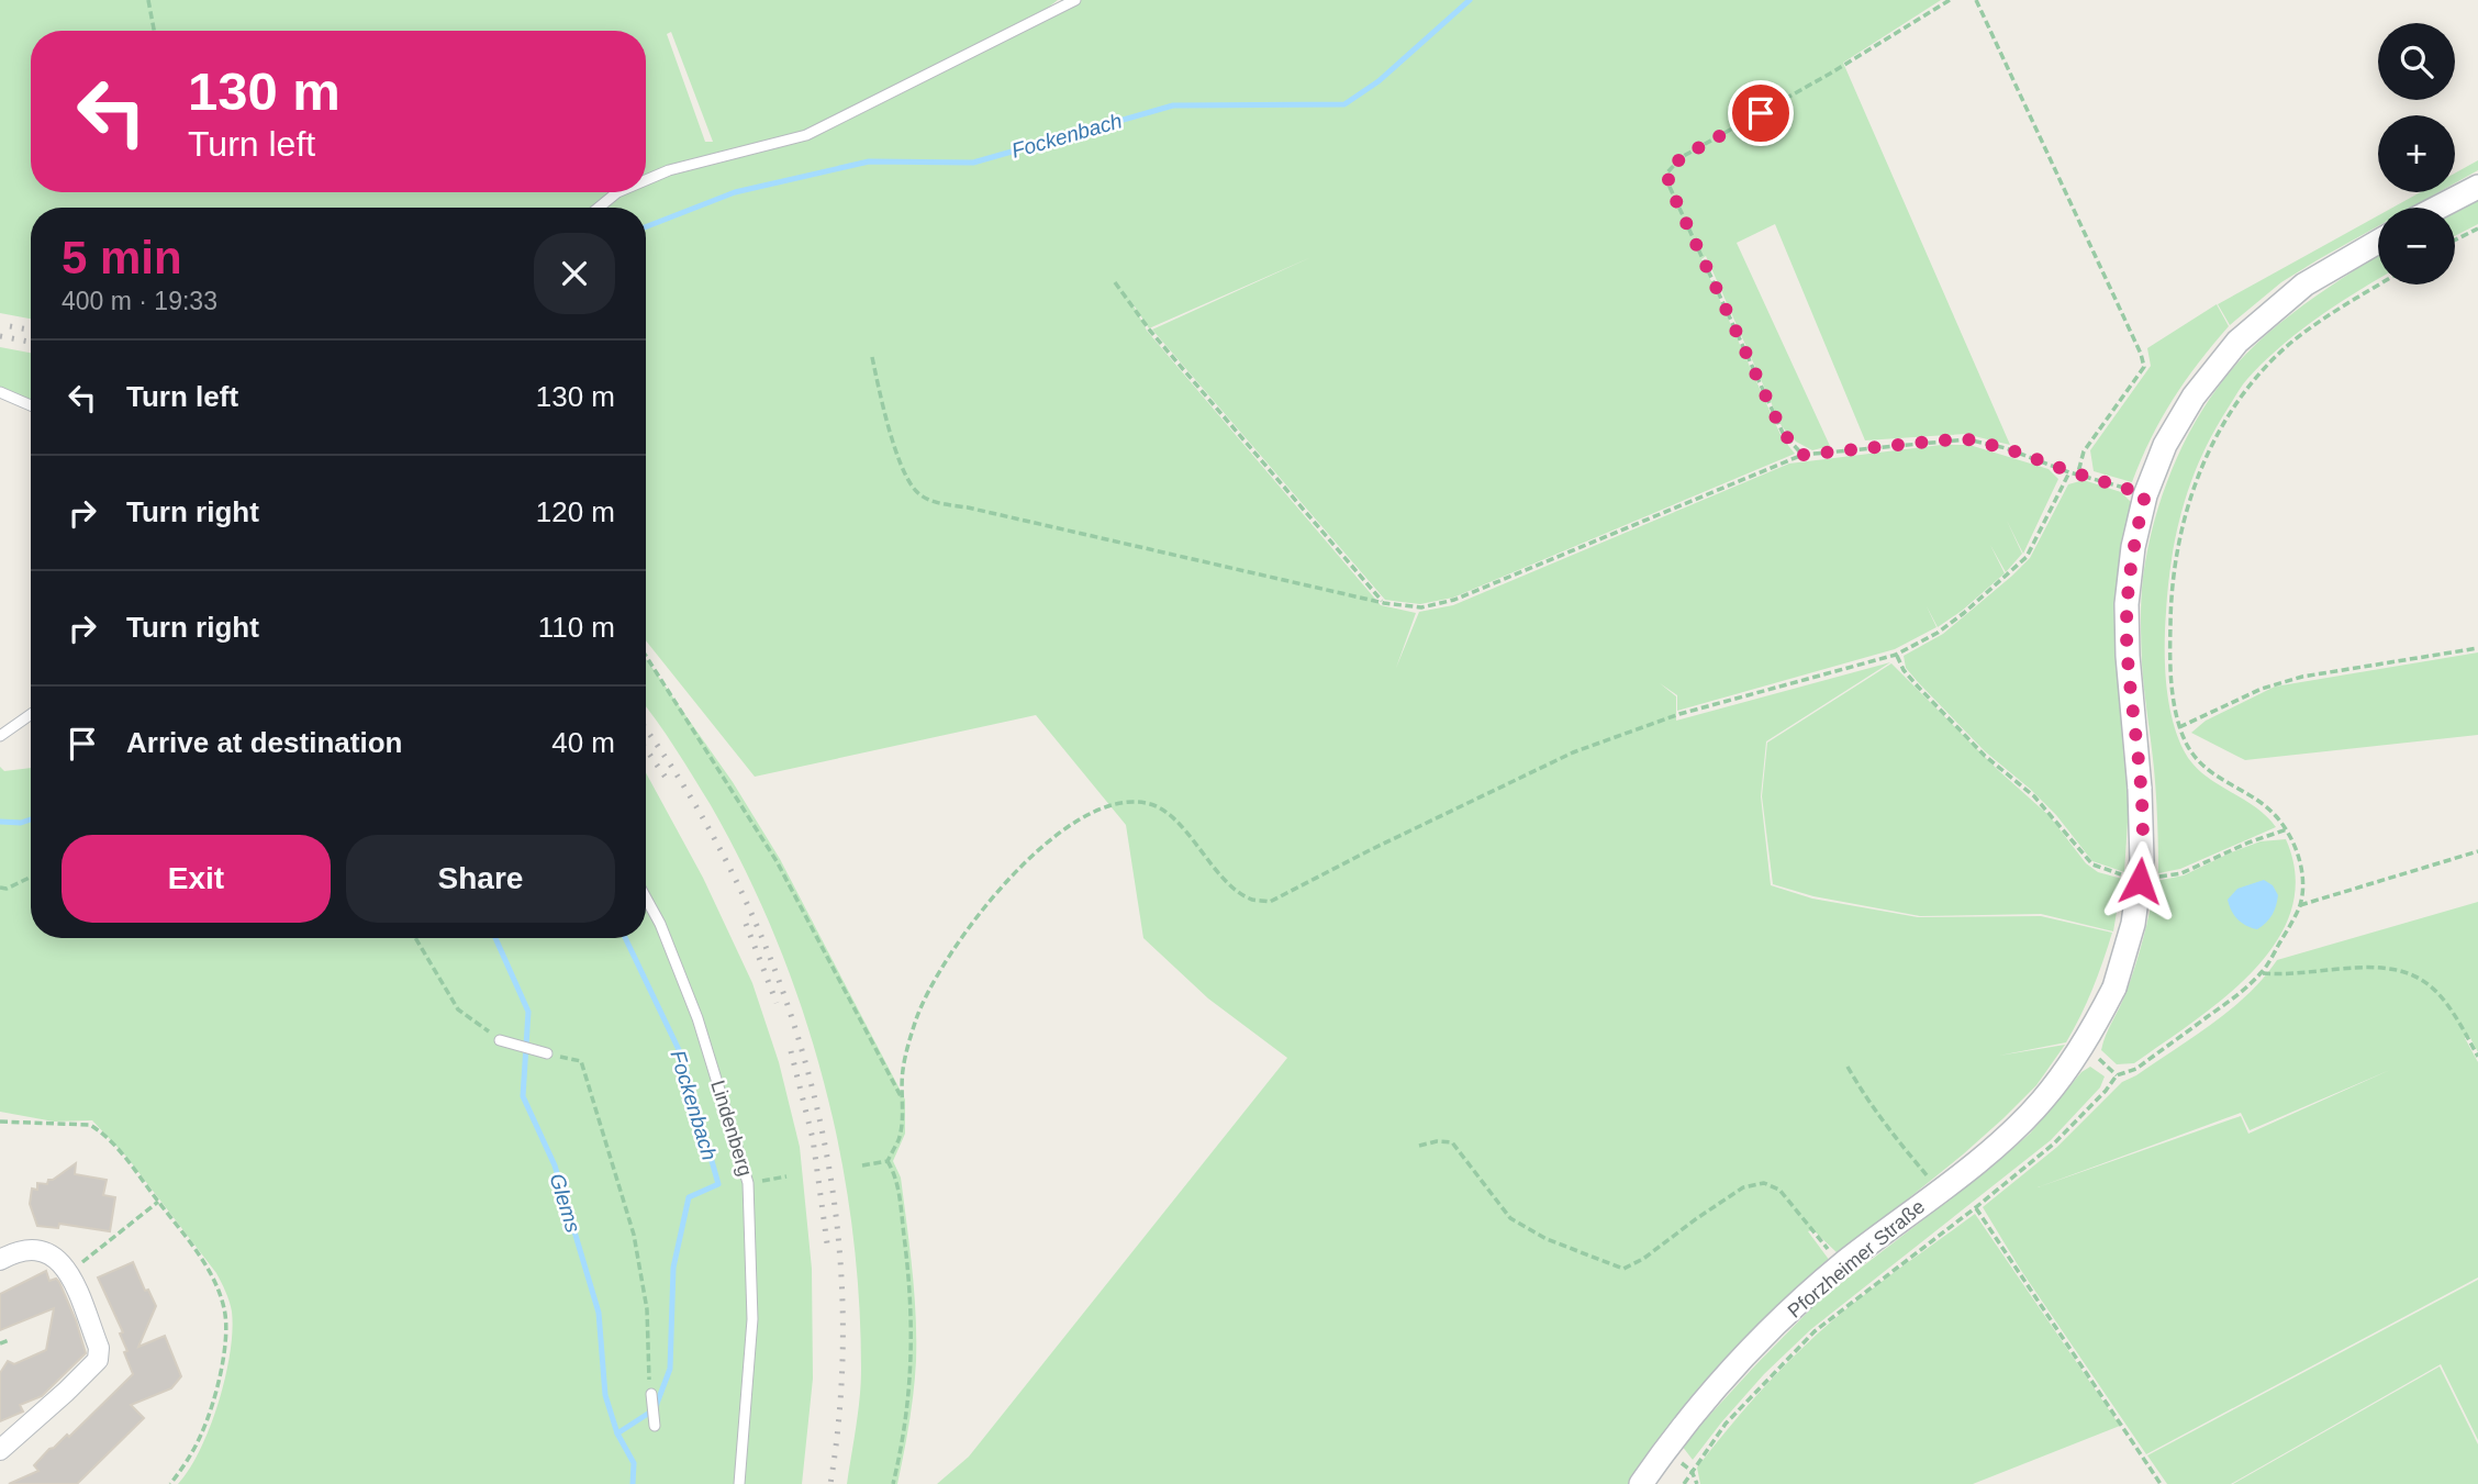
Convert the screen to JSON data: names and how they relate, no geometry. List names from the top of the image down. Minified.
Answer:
{"streets":{"street":["Pforzheimer Straße"],"lane":["Lindenberg"]},"water":["Fockenbach","Glems"],"page":{"map_buttons":["+","−"],"turn":["130 m","Turn left"],"heading":["5 min","400 m · 19:33"],"list":[{"name":"Turn left","value":"130 m"},{"name":"Turn right","value":"120 m"},{"name":"Turn right","value":"110 m"},{"name":"Arrive at destination","value":"40 m"}],"buttons":["Exit","Share"]}}
